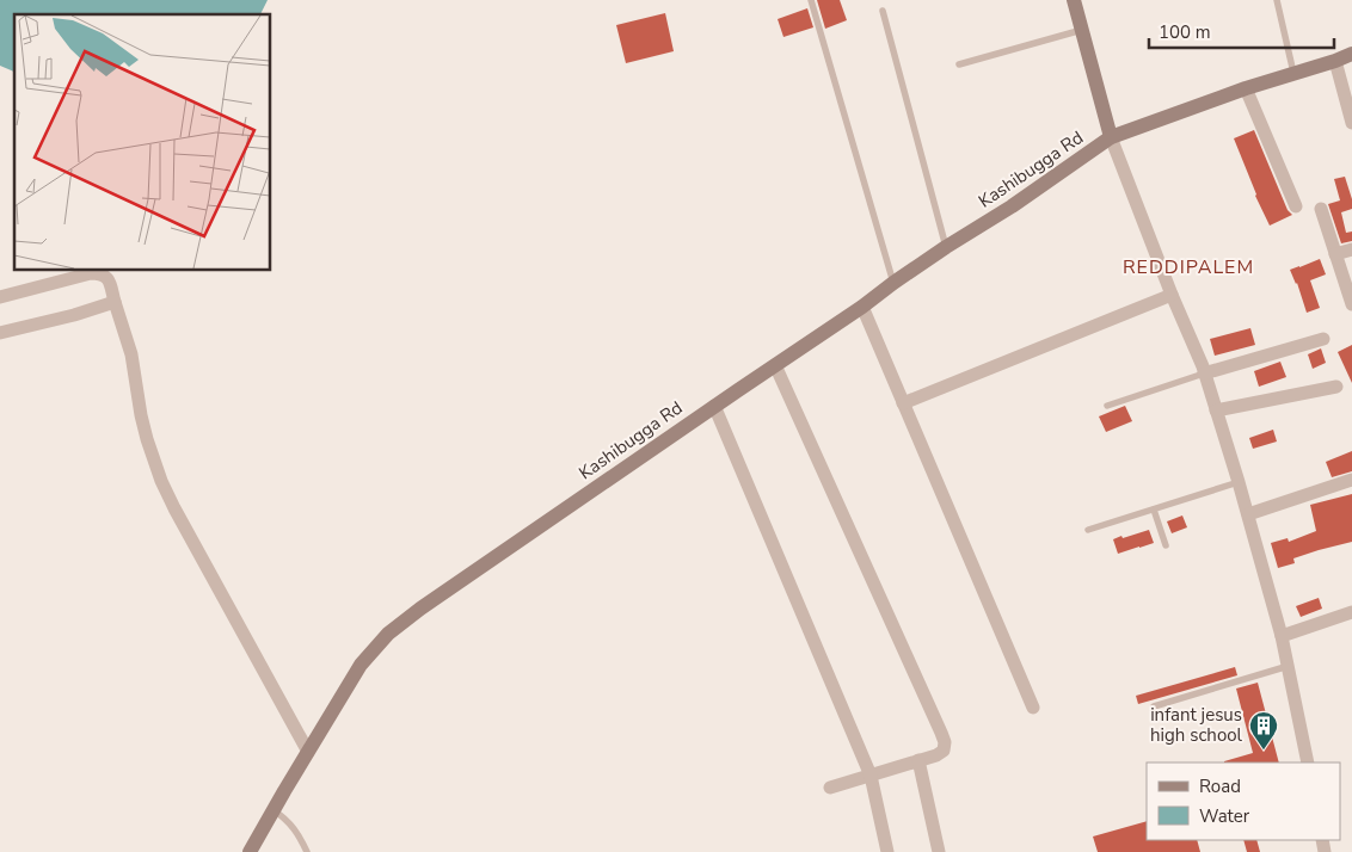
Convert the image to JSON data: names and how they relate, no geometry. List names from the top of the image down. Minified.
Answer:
{"streets":{"main road":["Kashibugga Rd"]},"districts":["REDDIPALEM"],"places":{"building":["infant jesus high school"]},"legend":["Road","Water"],"scale_bar":"100 m"}
